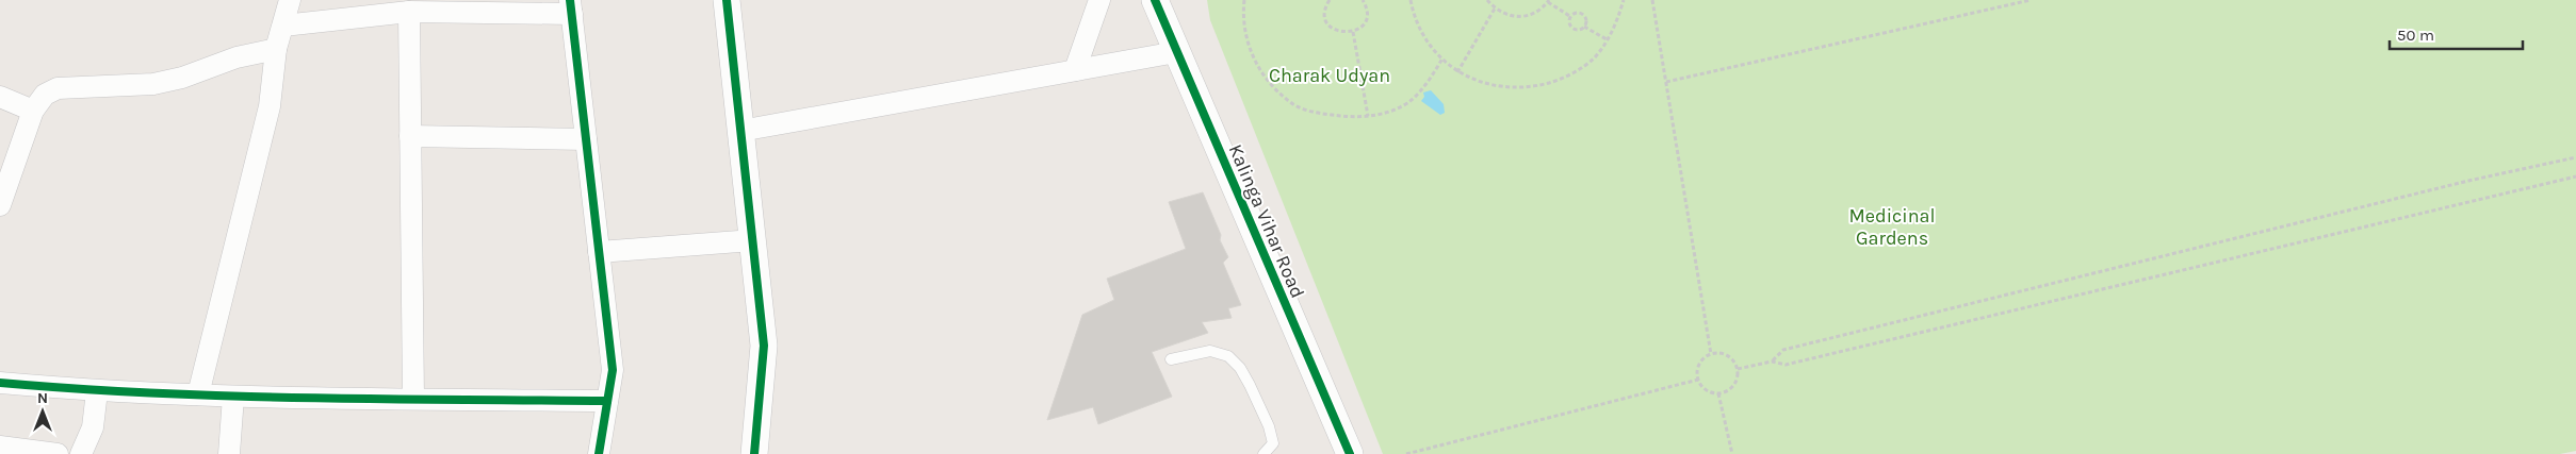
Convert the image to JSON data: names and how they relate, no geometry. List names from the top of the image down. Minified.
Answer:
{"streets":{"street":["Kalinga Vihar Road"]},"parks":["Charak Udyan","Medicinal Gardens"],"scale_bar":"50 m","north":"top"}
